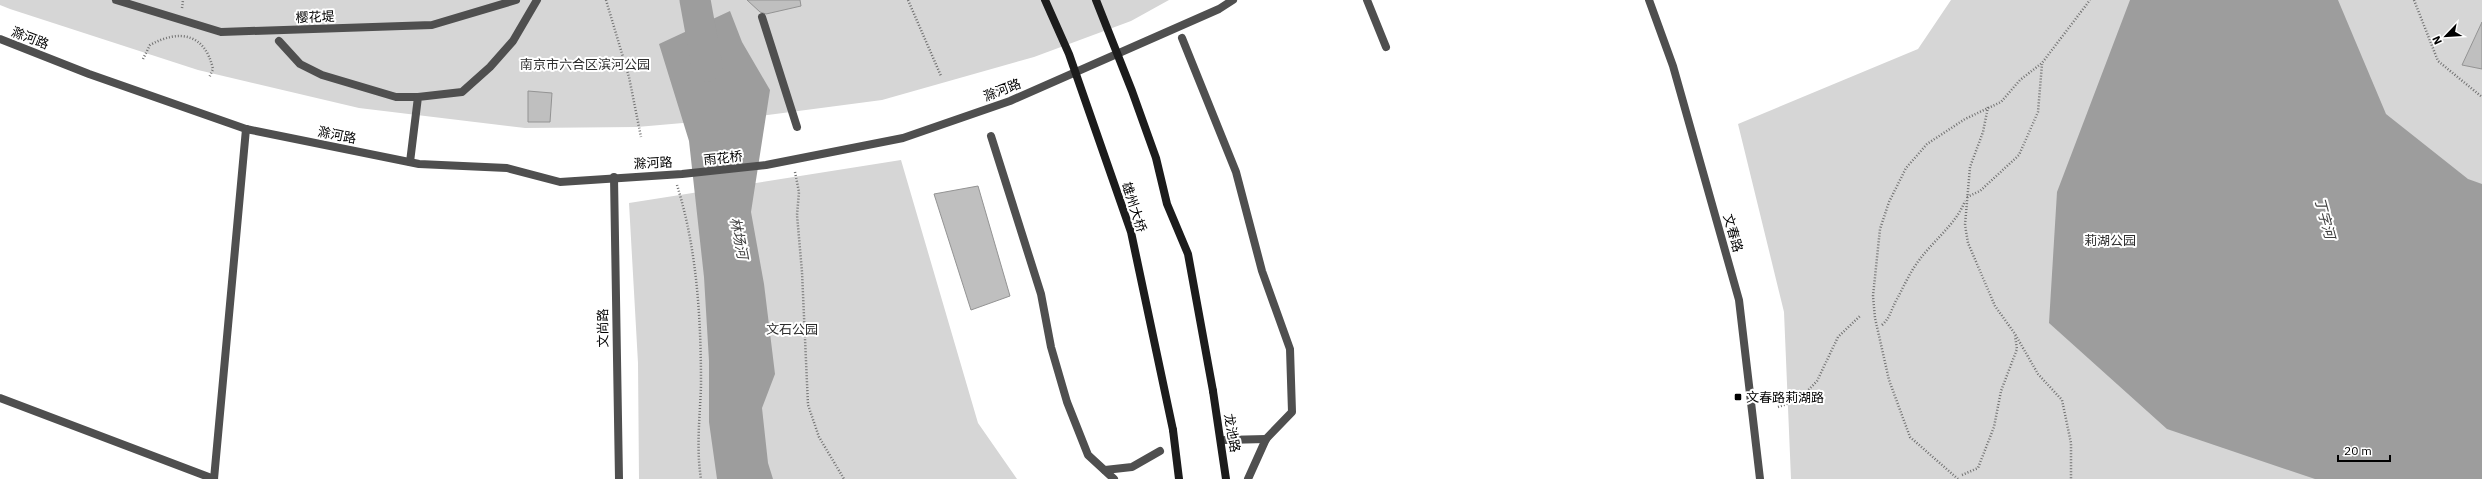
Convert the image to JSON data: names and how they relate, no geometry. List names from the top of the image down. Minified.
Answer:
{"streets":{"main road":["雄州大桥","龙池路"],"street":["樱花堤","滁河路","雨花桥","文春路","文尚路"]},"crossings":[["滁河路","雨花桥"],["滁河路","文尚路"]],"water":["丁字河","林场河"],"parks":["南京市六合区滨河公园","莉湖公园","文石公园"],"places":{"transit":["文春路莉湖路"]},"scale_bar":"20 m","north":"bottom left"}
